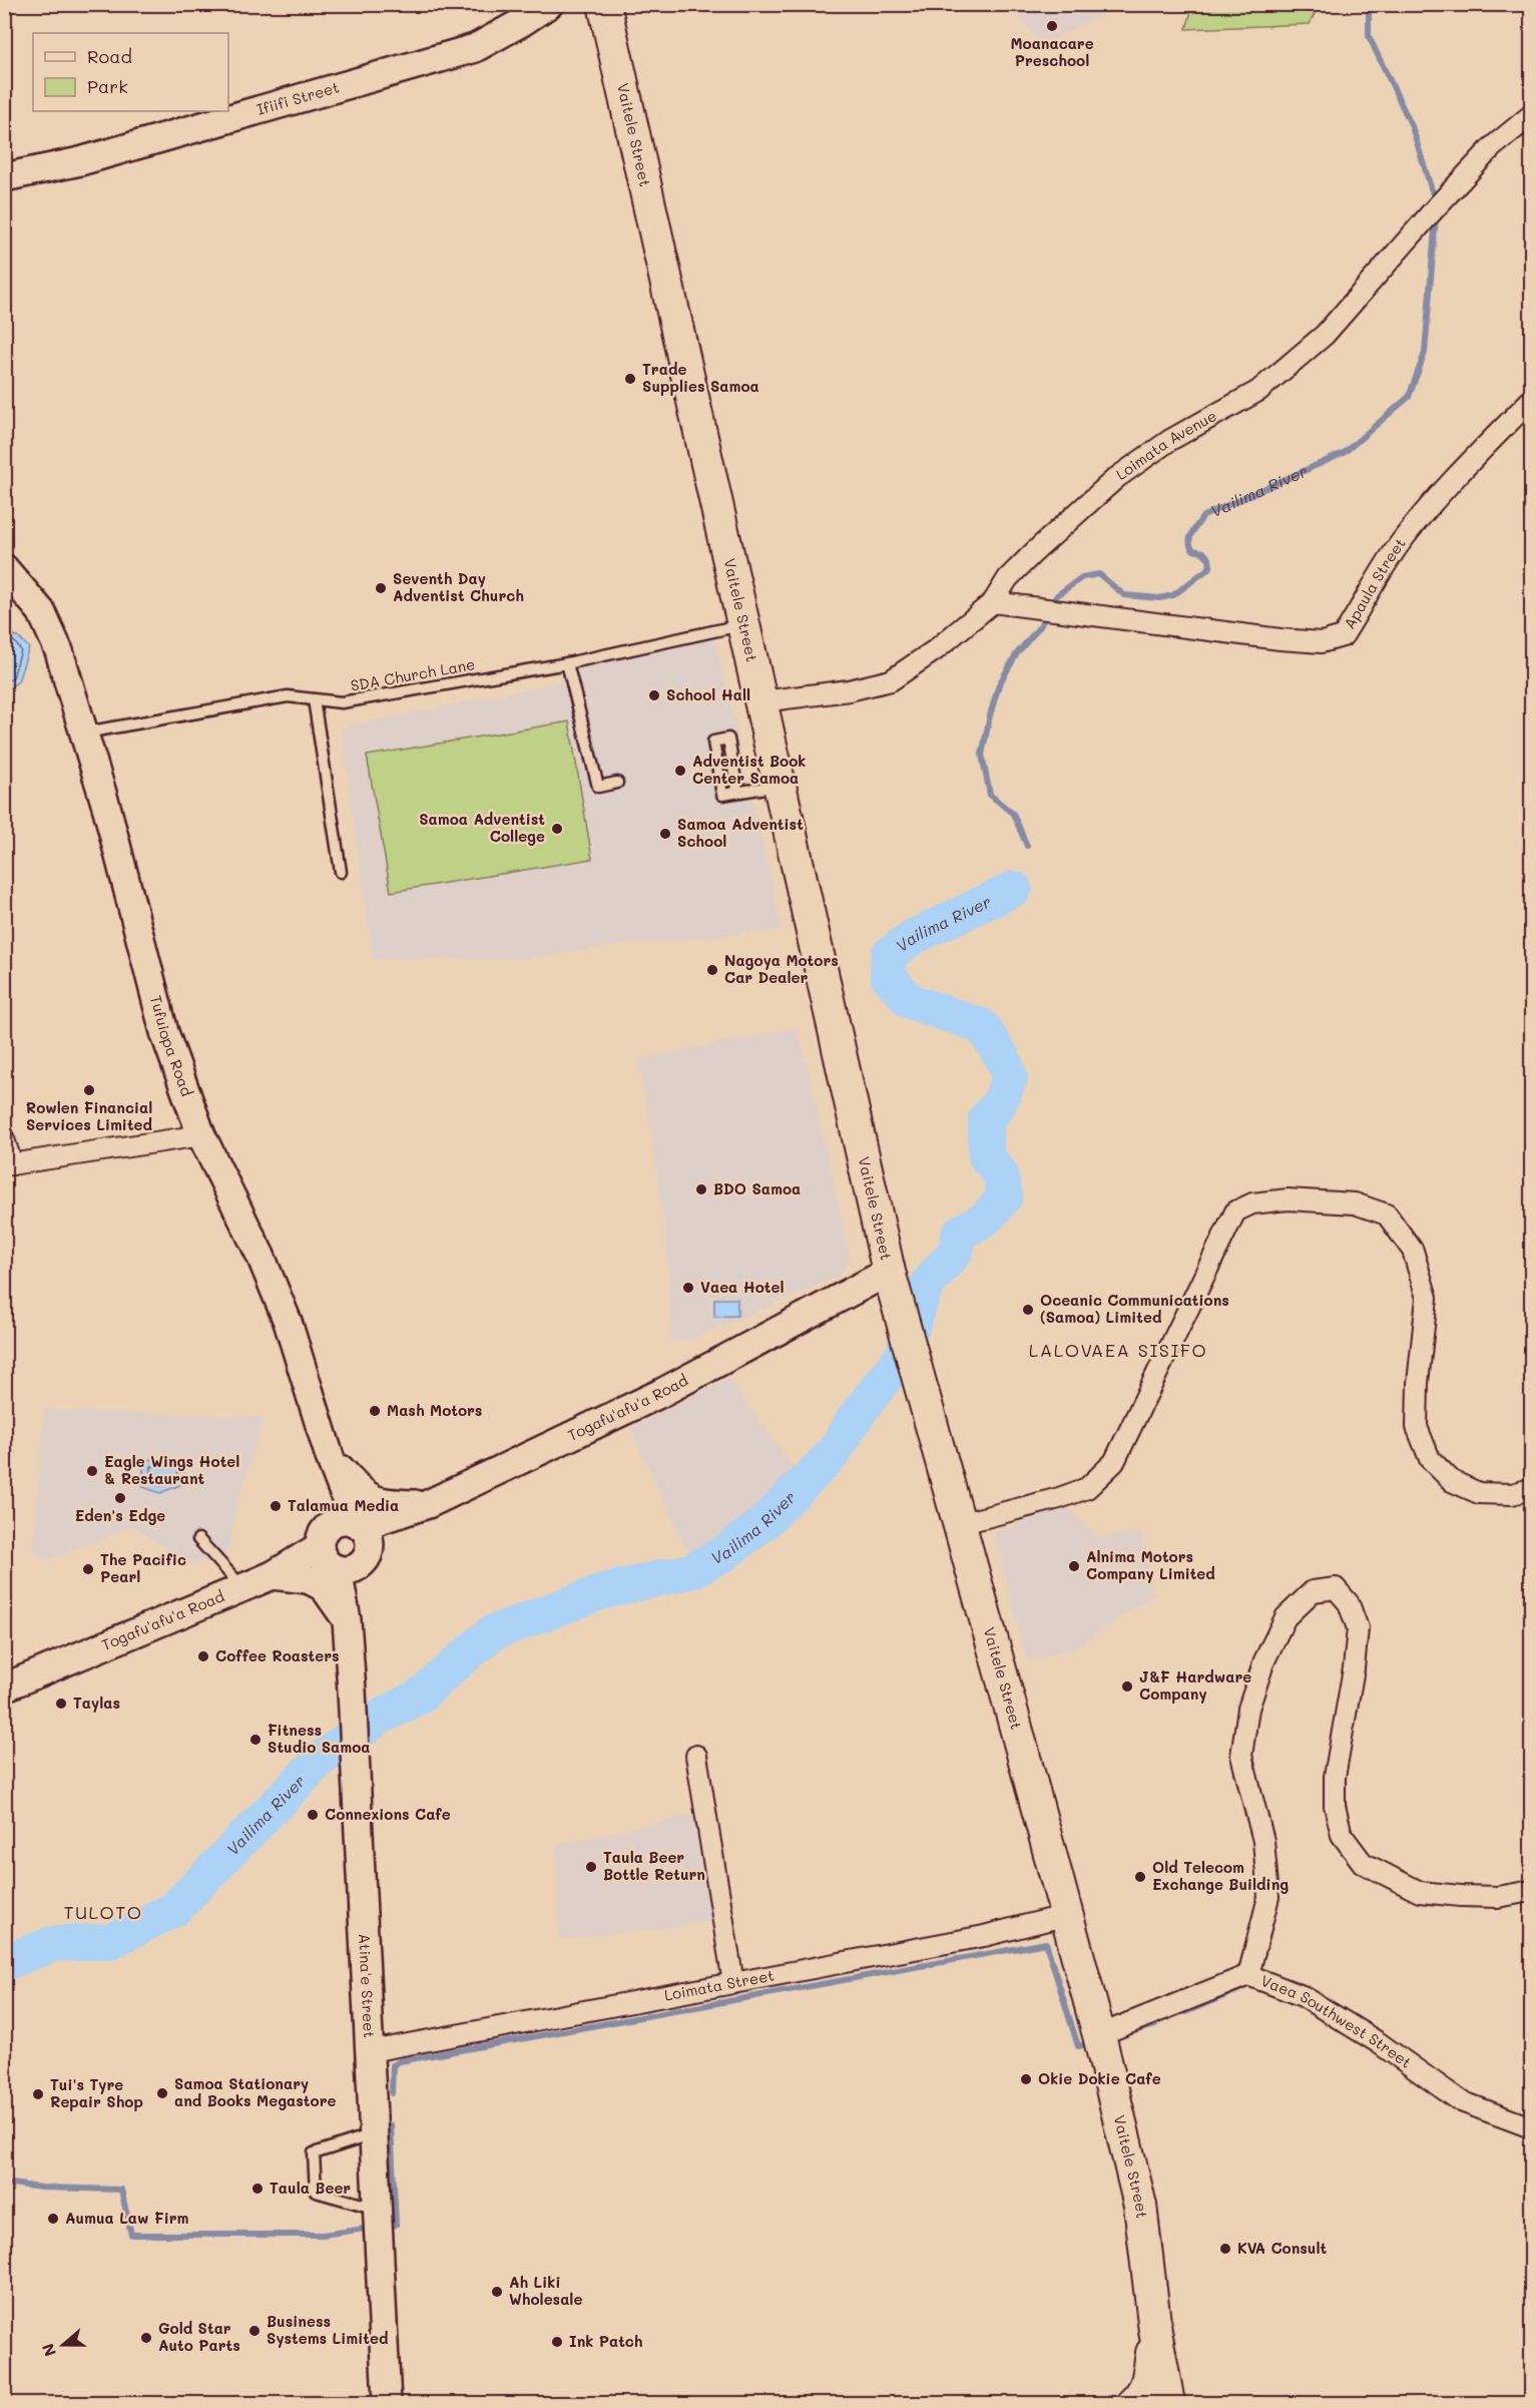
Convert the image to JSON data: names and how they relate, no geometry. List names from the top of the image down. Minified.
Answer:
{"streets":{"main road":["Ifiifi Street","Vaitele Street","Tufuiopa Road","Togafu'afu'a Road","Atina'e Street"],"street":["Loimata Avenue","Apaula Street","Loimata Street","Vaea Southwest Street"],"lane":["SDA Church Lane"]},"crossings":[["Vaitele Street","Loimata Avenue"],["Vaitele Street","SDA Church Lane"],["Vaitele Street","Togafu'afu'a Road"],["Vaitele Street","Loimata Street"],["Vaitele Street","Vaea Southwest Street"],["Loimata Avenue","Apaula Street"],["SDA Church Lane","Tufuiopa Road"],["Tufuiopa Road","Togafu'afu'a Road"],["Loimata Street","Atina'e Street"]],"districts":["LALOVAEA SISIFO","TULOTO"],"water":["Vailima River"],"places":["Moanacare Preschool","Trade Supplies Samoa","Seventh Day Adventist Church","School Hall","Adventist Book Center Samoa","Samoa Adventist College","Samoa Adventist School","Nagoya Motors Car Dealer","Rowlen Financial Services Limited","BDO Samoa","Vaea Hotel","Oceanic Communications (Samoa) Limited","Mash Motors","Eagle Wings Hotel & Restaurant","Eden's Edge","Talamua Media","Alnima Motors Company Limited","The Pacific Pearl","Coffee Roasters","J&F Hardware Company","Taylas","Fitness Studio Samoa","Connexions Cafe","Taula Beer Bottle Return","Old Telecom Exchange Building","Okie Dokie Cafe","Samoa Stationary and Books Megastore","Tui's Tyre Repair Shop","Taula Beer","Aumua Law Firm","KVA Consult","Ah Liki Wholesale","Business Systems Limited","Gold Star Auto Parts","Ink Patch"],"legend":["Road","Park"],"north":"left"}
